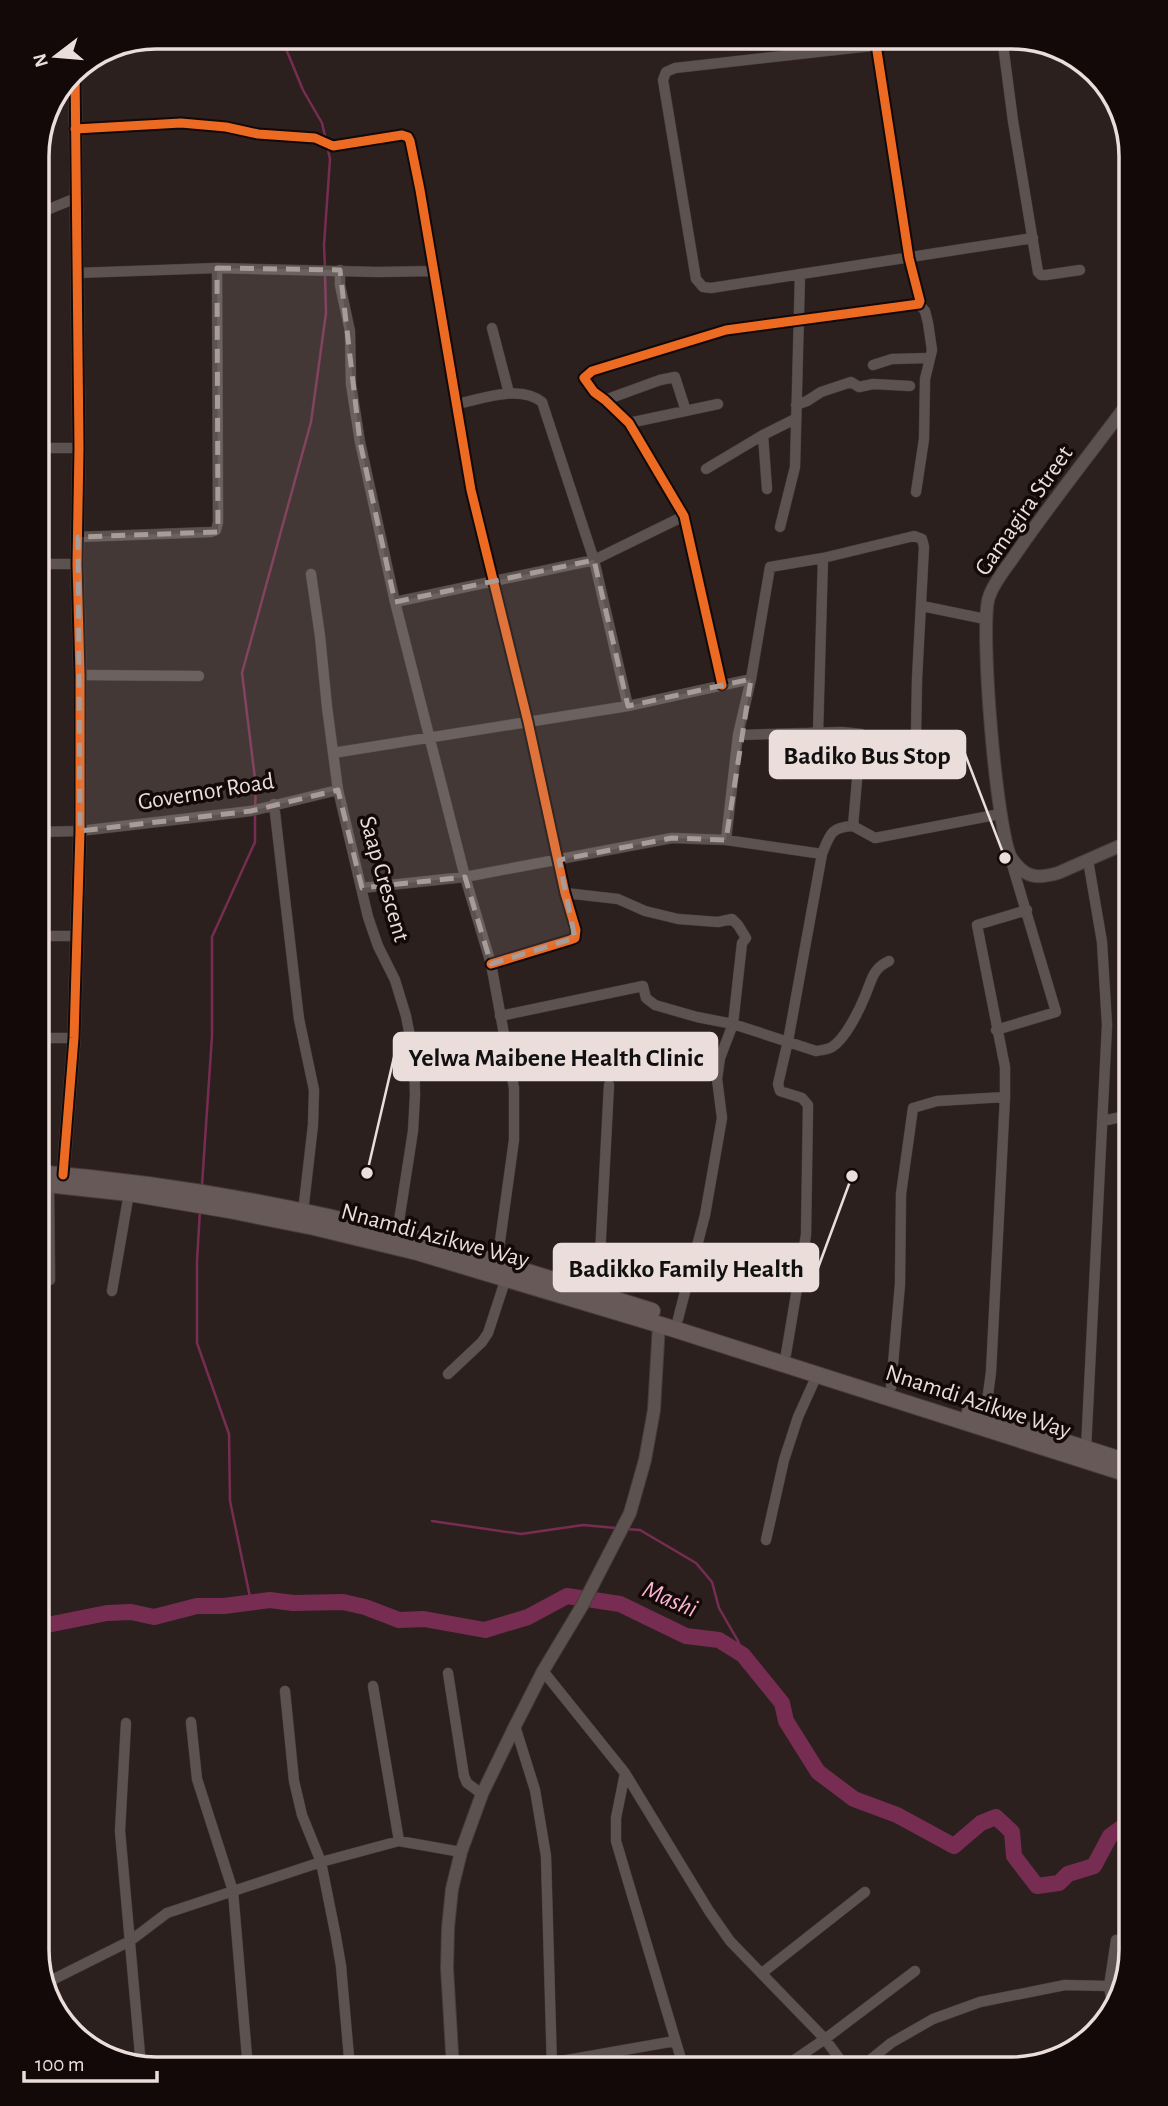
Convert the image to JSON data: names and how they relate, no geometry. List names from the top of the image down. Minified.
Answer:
{"streets":{"highway":["Nnamdi Azikwe Way"],"street":["Gamagira Street","Governor Road","Saap Crescent"]},"crossings":[["Governor Road","Saap Crescent"],["Saap Crescent","Nnamdi Azikwe Way"]],"water":["Mashi"],"places":["Badiko Bus Stop","Yelwa Maibene Health Clinic","Badikko Family Health"],"scale_bar":"100 m","north":"left"}
